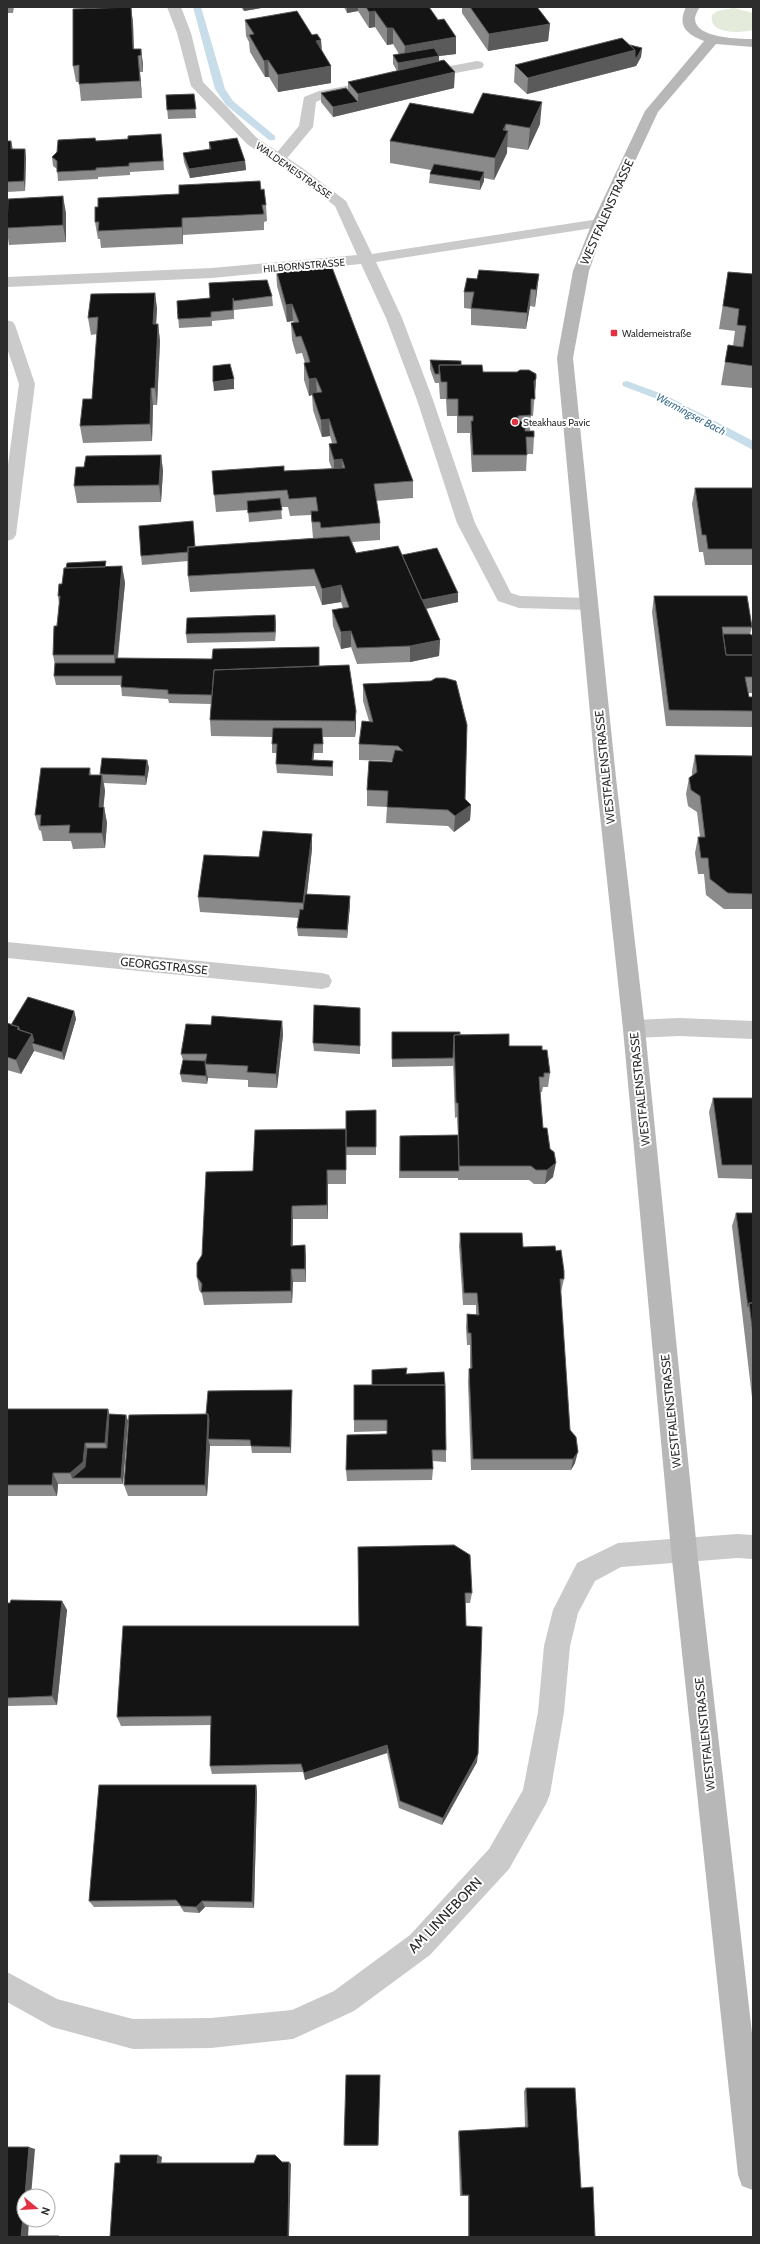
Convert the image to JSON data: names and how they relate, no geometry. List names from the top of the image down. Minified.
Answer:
{"streets":{"main road":["WESTFALENSTRASSE"],"street":["WALDEMEISTRASSE","HILBORNSTRASSE","GEORGSTRASSE","AM LINNEBORN"]},"crossings":[["WALDEMEISTRASSE","WESTFALENSTRASSE"],["WALDEMEISTRASSE","HILBORNSTRASSE"],["WESTFALENSTRASSE","HILBORNSTRASSE"],["WESTFALENSTRASSE","AM LINNEBORN"]],"water":["Wermingser Bach"],"places":{"transit":["Waldemeistraße"],"other":["Steakhaus Pavic"]},"north":"right"}
